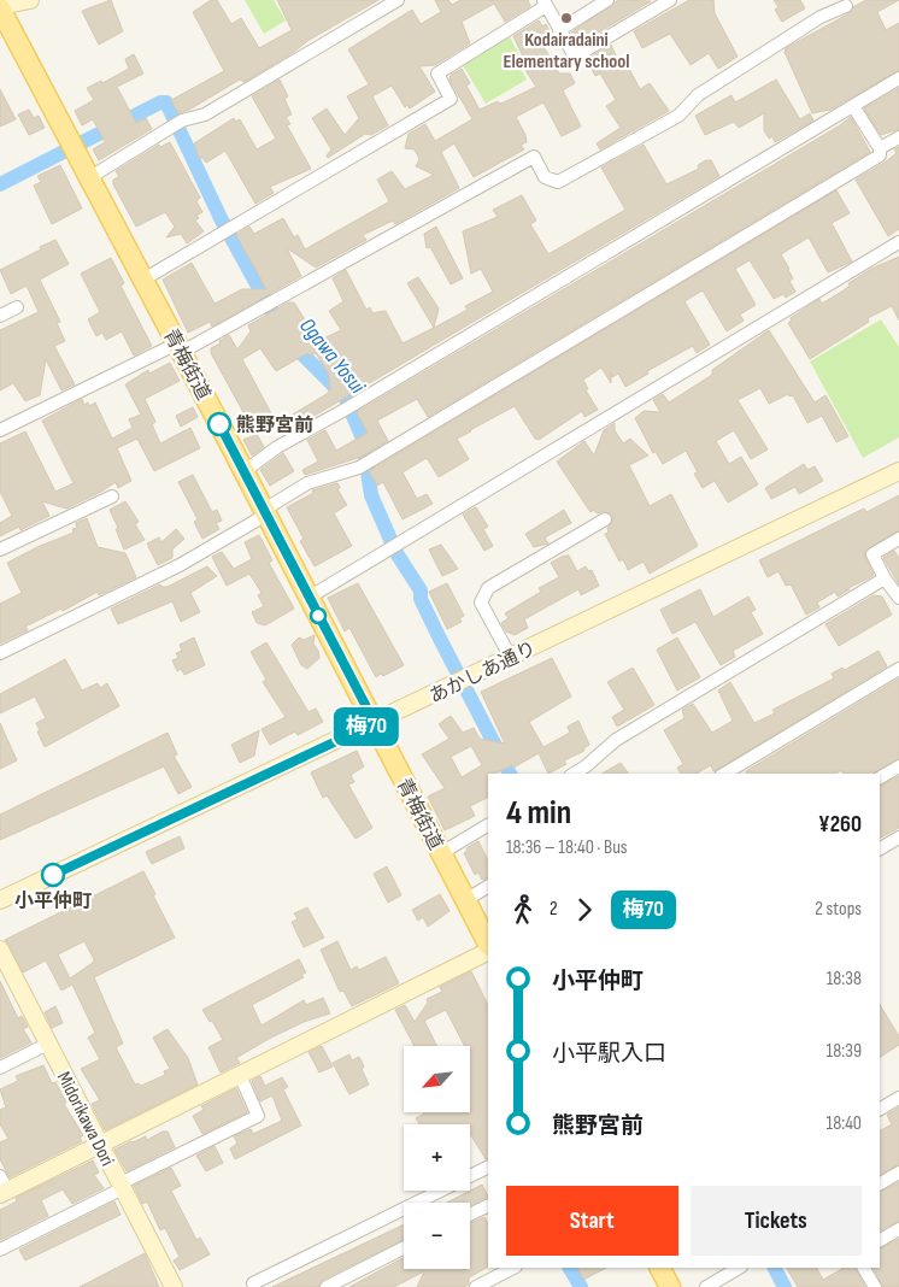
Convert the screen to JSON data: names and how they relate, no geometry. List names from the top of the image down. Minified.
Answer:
{"streets":{"main road":["青梅街道"],"street":["あかしあ通り","Midorikawa Dori"]},"crossings":[["青梅街道","あかしあ通り"]],"water":["Ogawa Yosui"],"places":["Kodairadaini Elementary school","熊野宮前","小平仲町"],"lines":["bus line 梅70"],"north":"bottom left","page":{"on_map":"梅70","heading":["4 min","18:36 – 18:40 · Bus","¥260"],"legs":["2","梅70","2 stops"],"list":[{"name":"小平仲町","value":"18:38"},{"name":"小平駅入口","value":"18:39"},{"name":"熊野宮前","value":"18:40"}],"map_buttons":["+","−"],"buttons":["Start","Tickets"]}}
